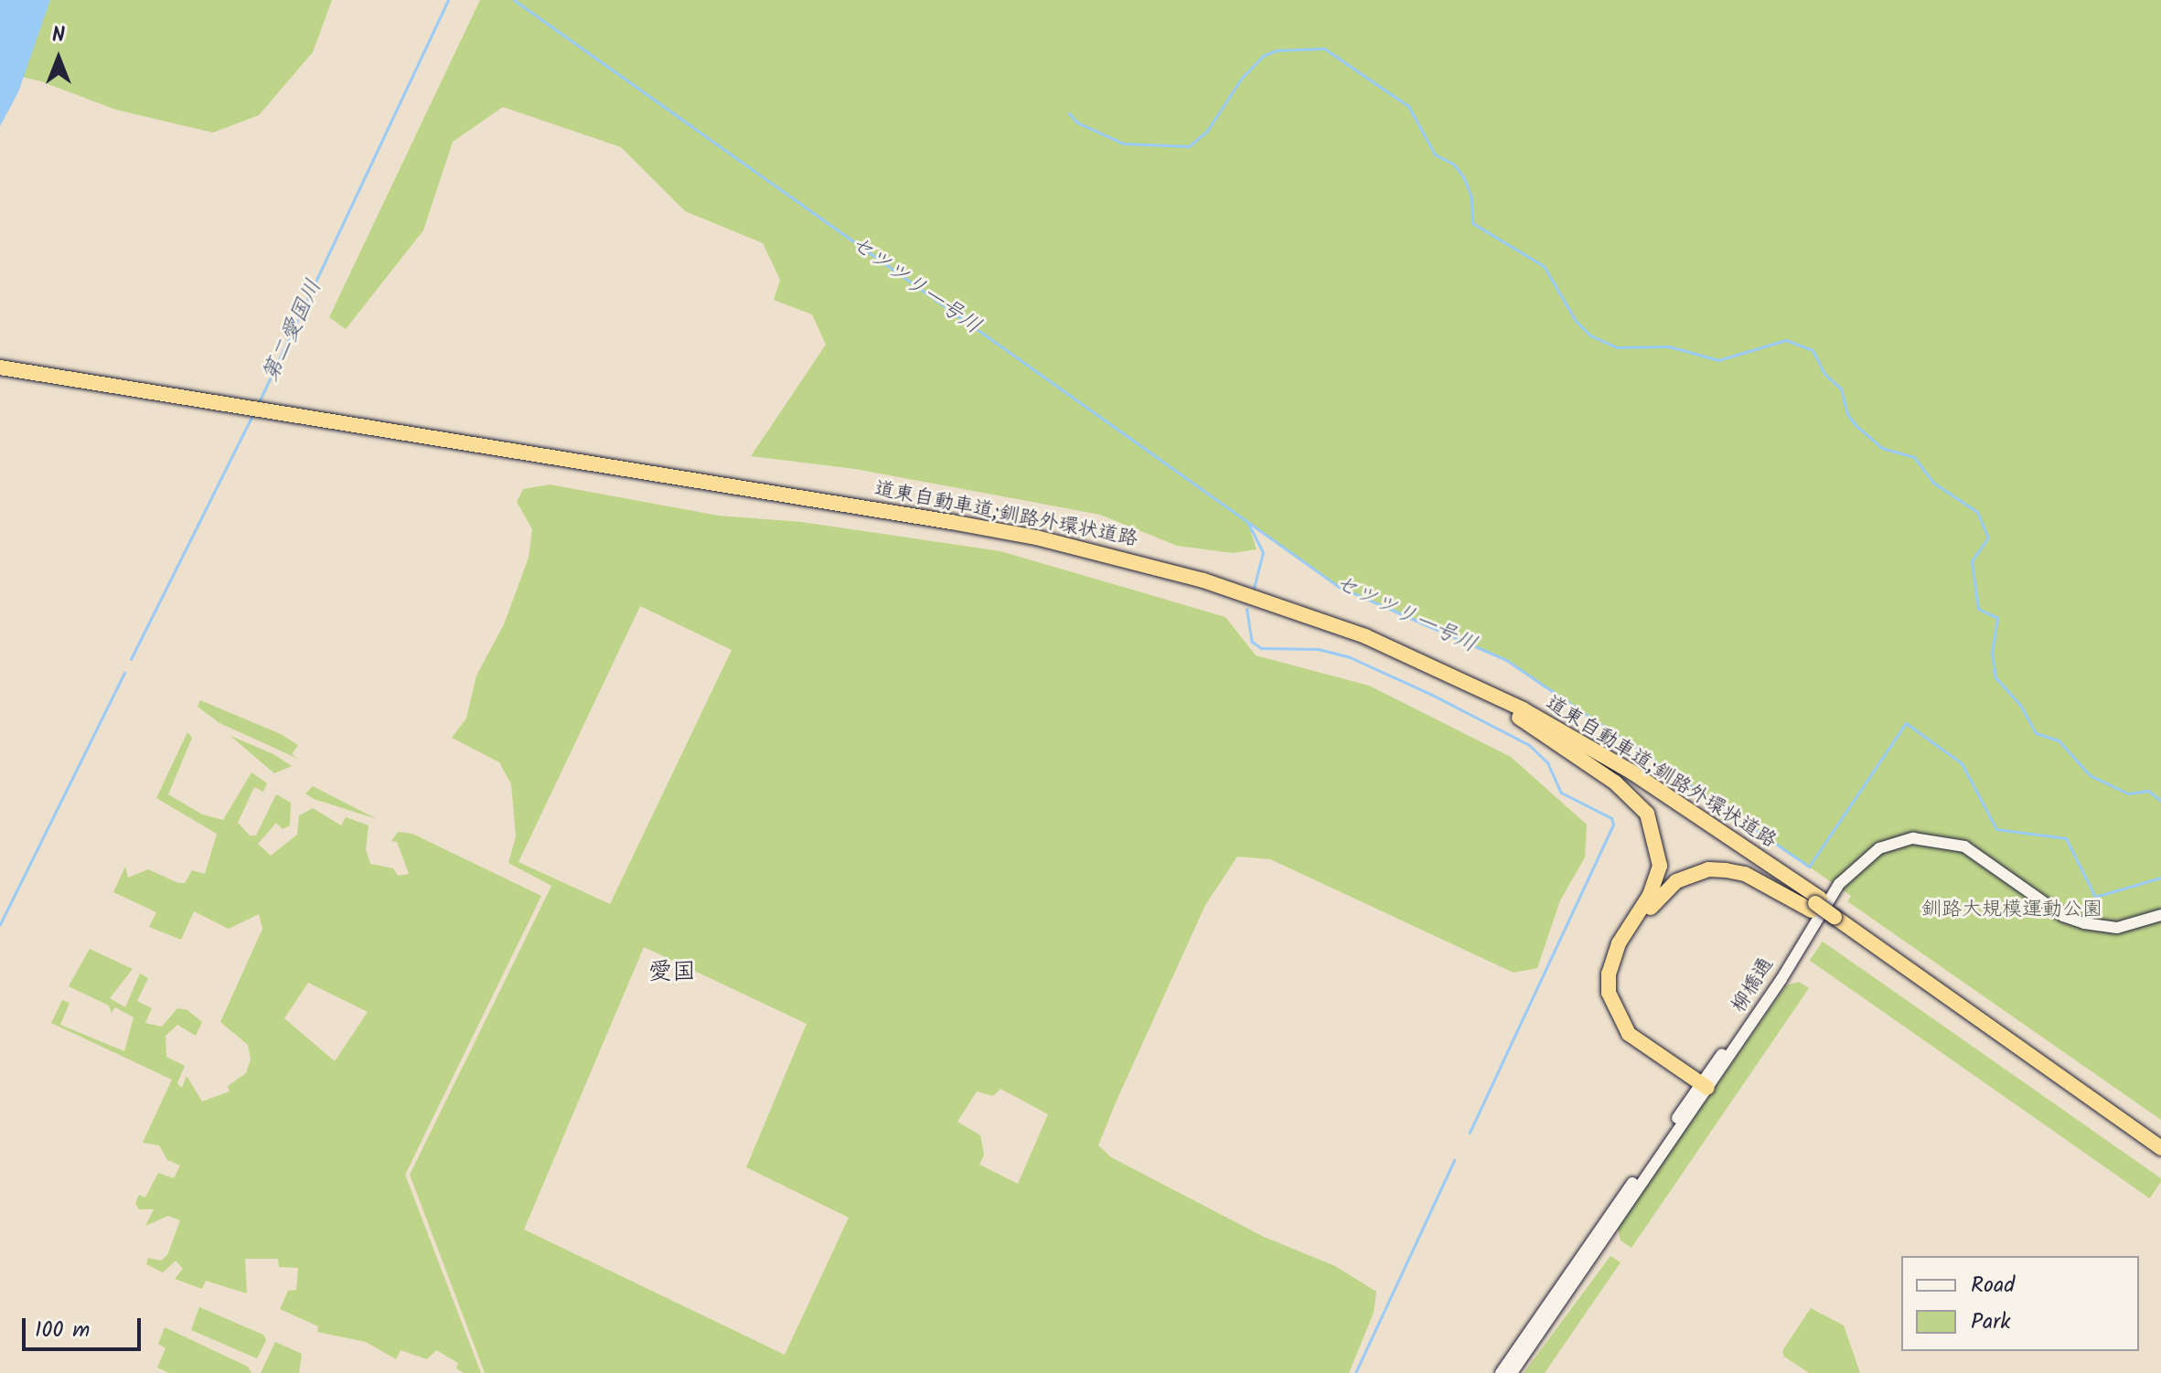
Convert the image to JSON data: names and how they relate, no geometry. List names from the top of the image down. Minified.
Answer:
{"streets":{"highway":["道東自動車道;釧路外環状道路"],"street":["柳橋通"]},"districts":["愛国"],"water":["セツツリ一号川","第二愛国川"],"parks":["釧路大規模運動公園"],"legend":["Road","Park"],"scale_bar":"100 m","north":"top"}
